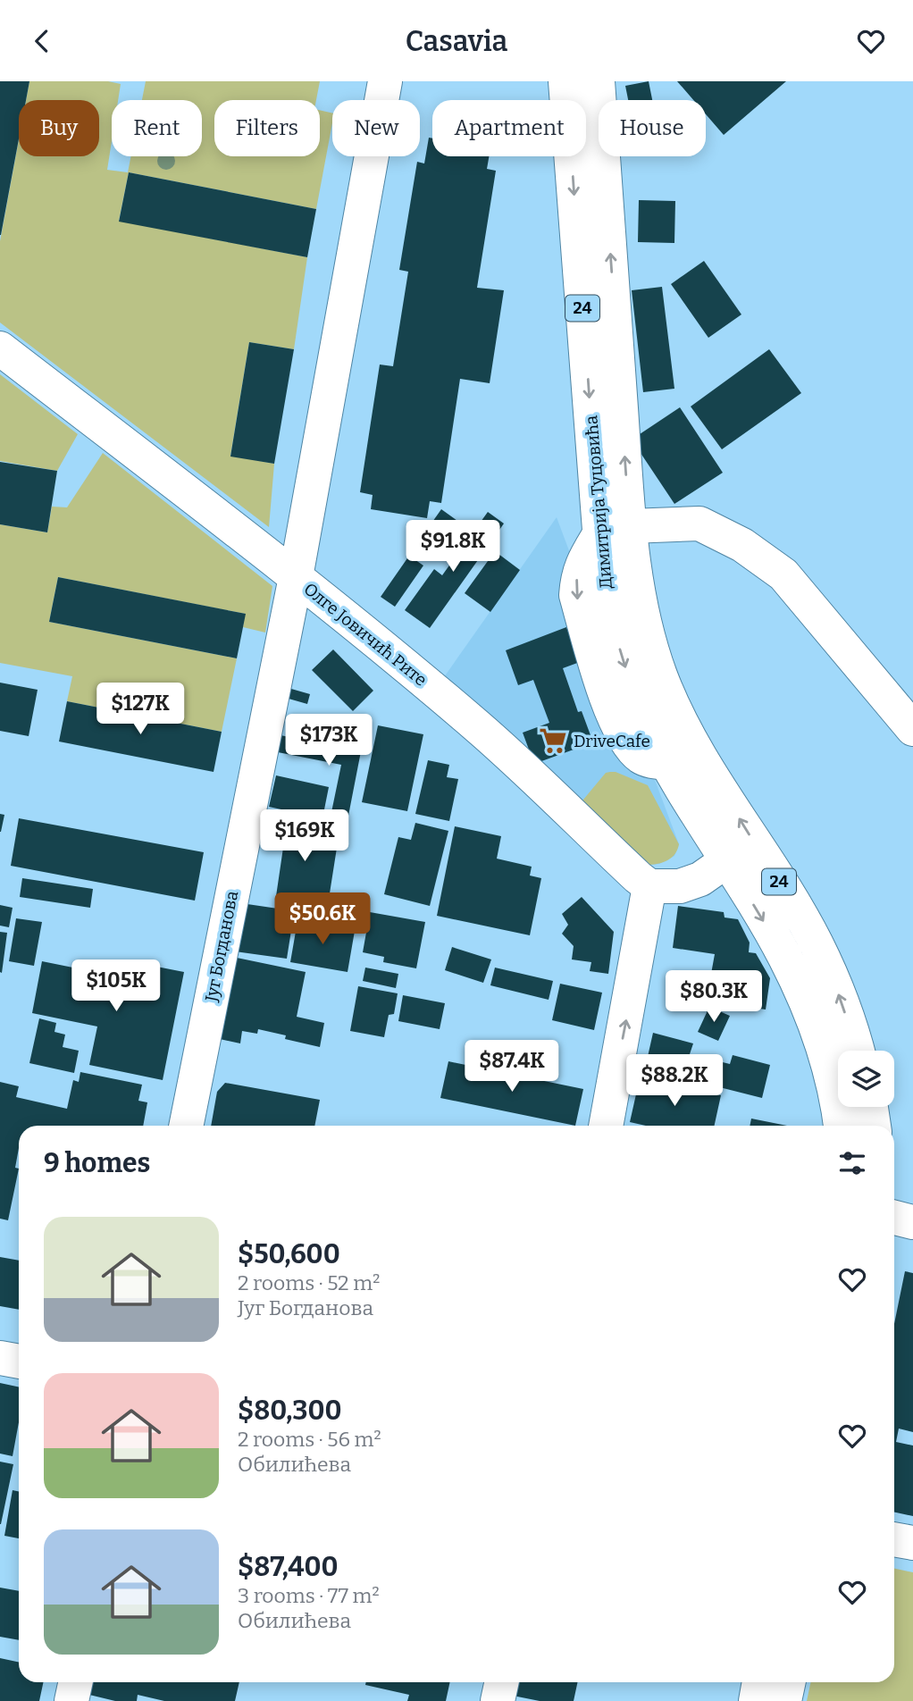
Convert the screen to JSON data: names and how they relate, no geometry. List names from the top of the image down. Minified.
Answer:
{"streets":{"street":["24","Димитрија Туцовића","Олге Јовичић Рите","Југ Богданова"]},"crossings":[["Олге Јовичић Рите","Југ Богданова"]],"places":{"supermarket":["DriveCafe"]},"page":{"header":"Casavia","chip":["Buy","Rent","Filters","New","Apartment","House"],"price":["$91.8K","$127K","$173K","$169K","$50.6K","$105K","$80.3K","$87.4K","$88.2K"],"heading":"9 homes","list":[{"name":"$50,600","note":"2 rooms · 52 m² · Југ Богданова"},{"name":"$80,300","note":"2 rooms · 56 m² · Обилићева"},{"name":"$87,400","note":"3 rooms · 77 m² · Обилићева"}]}}
